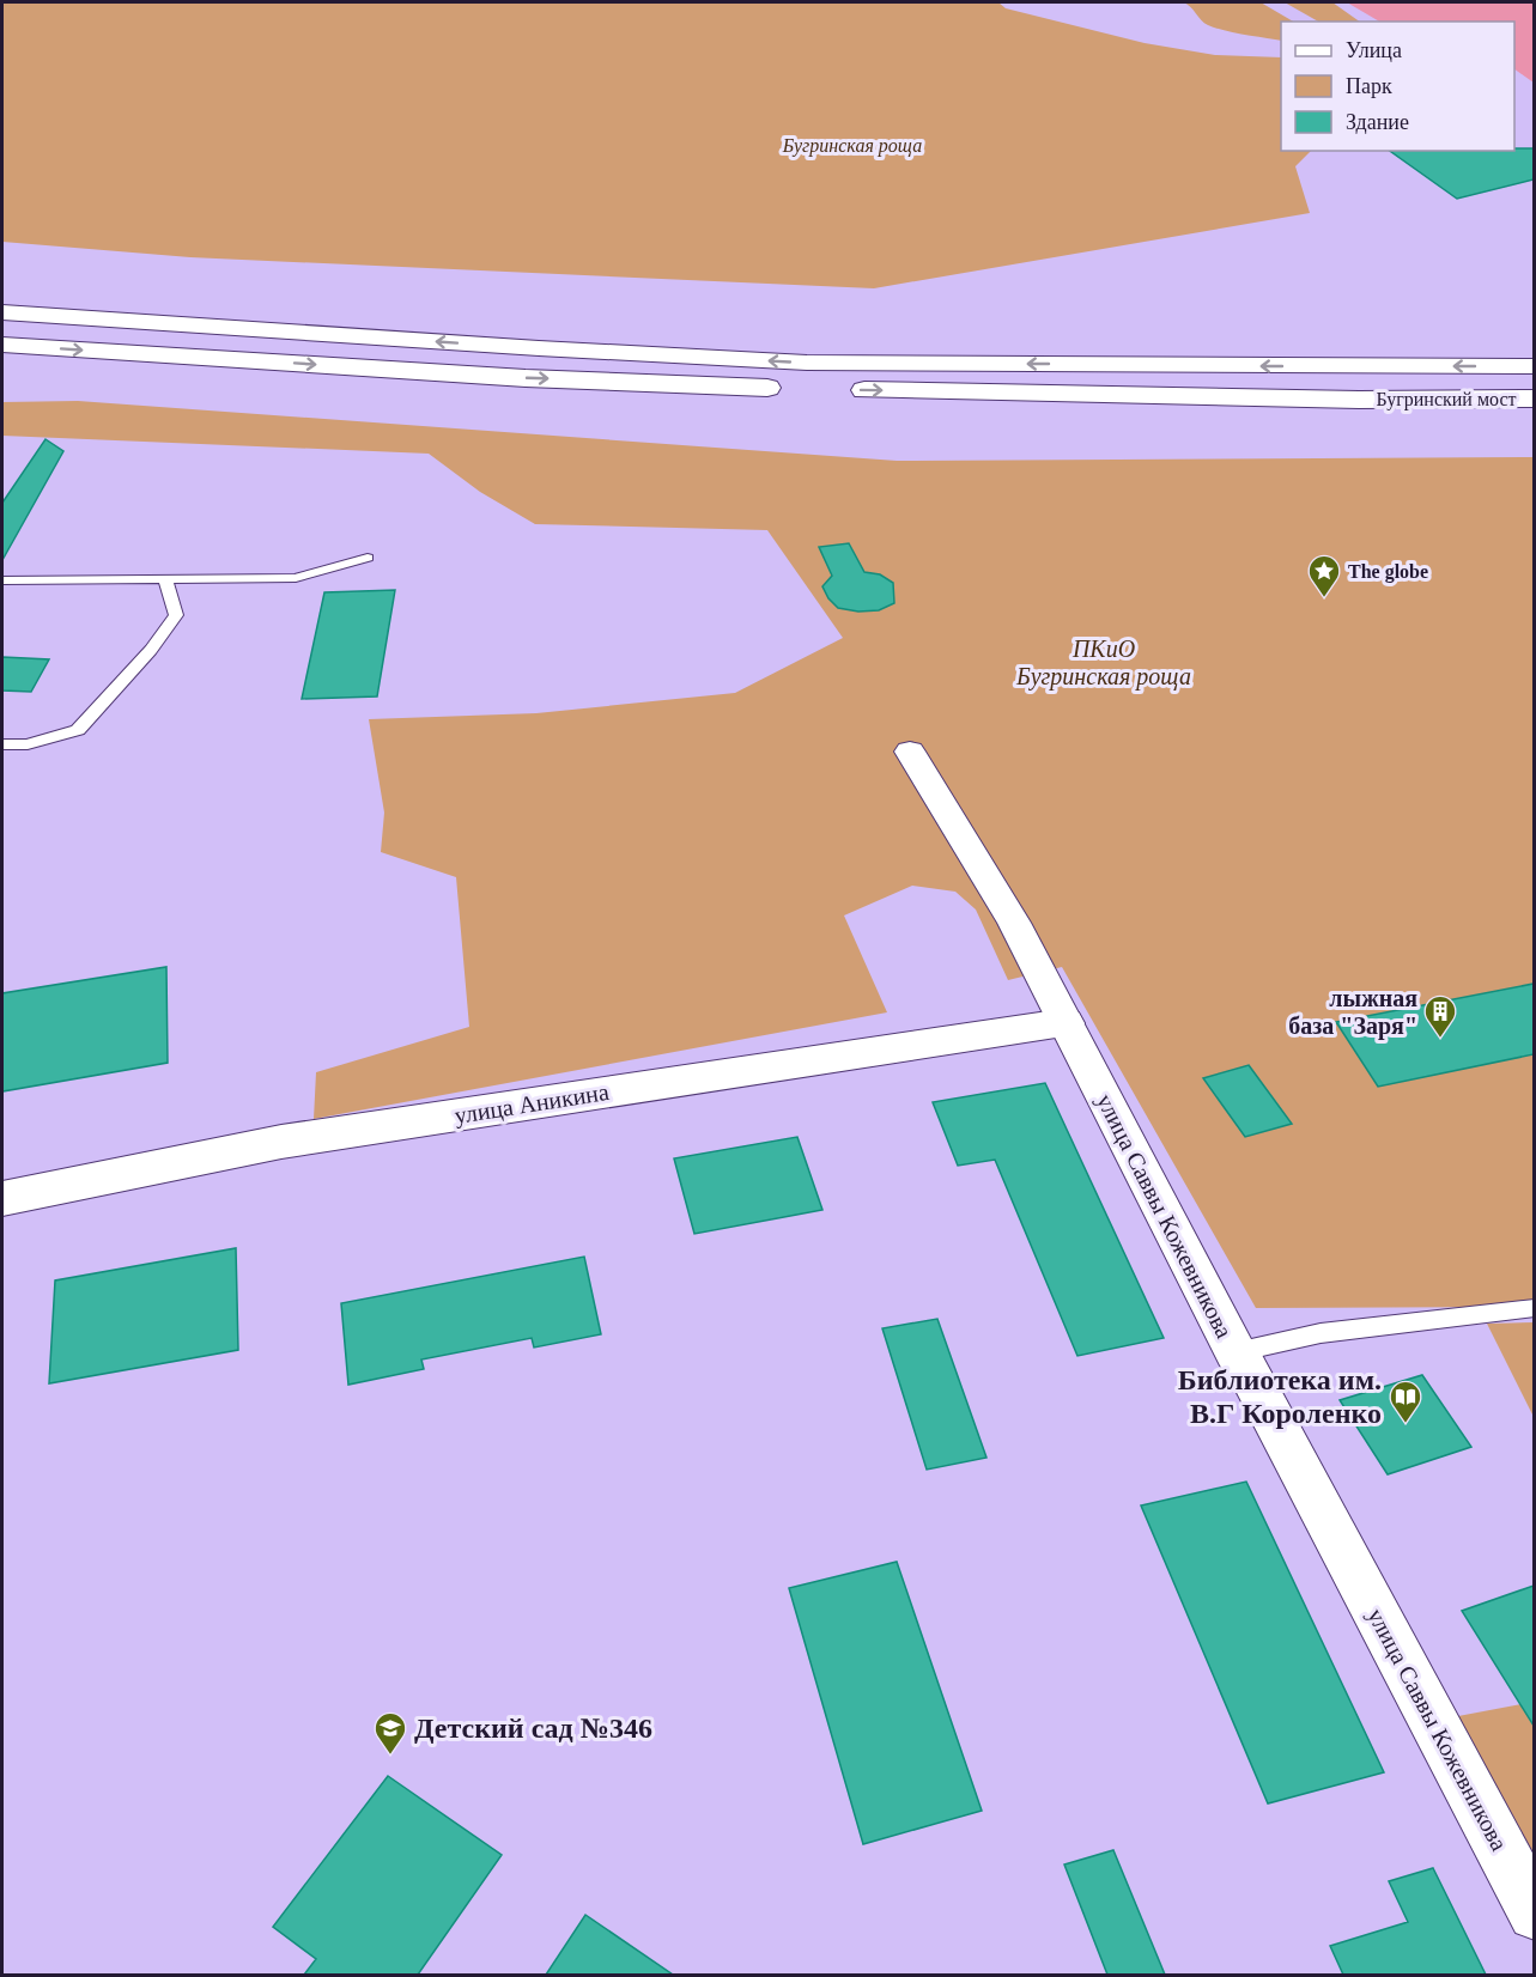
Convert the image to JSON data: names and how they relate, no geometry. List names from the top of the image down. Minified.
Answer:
{"streets":{"main road":["Бугринский мост","улица Аникина"],"street":["улица Саввы Кожевникова"]},"crossings":[["улица Аникина","улица Саввы Кожевникова"]],"parks":["Бугринская роща","ПКиО Бугринская роща"],"places":{"place":["The globe"],"building":["лыжная база \"Заря\""],"library":["Библиотека им. В.Г Короленко"],"school or university":["Детский сад №346"]},"legend":["Улица","Парк","Здание"]}
